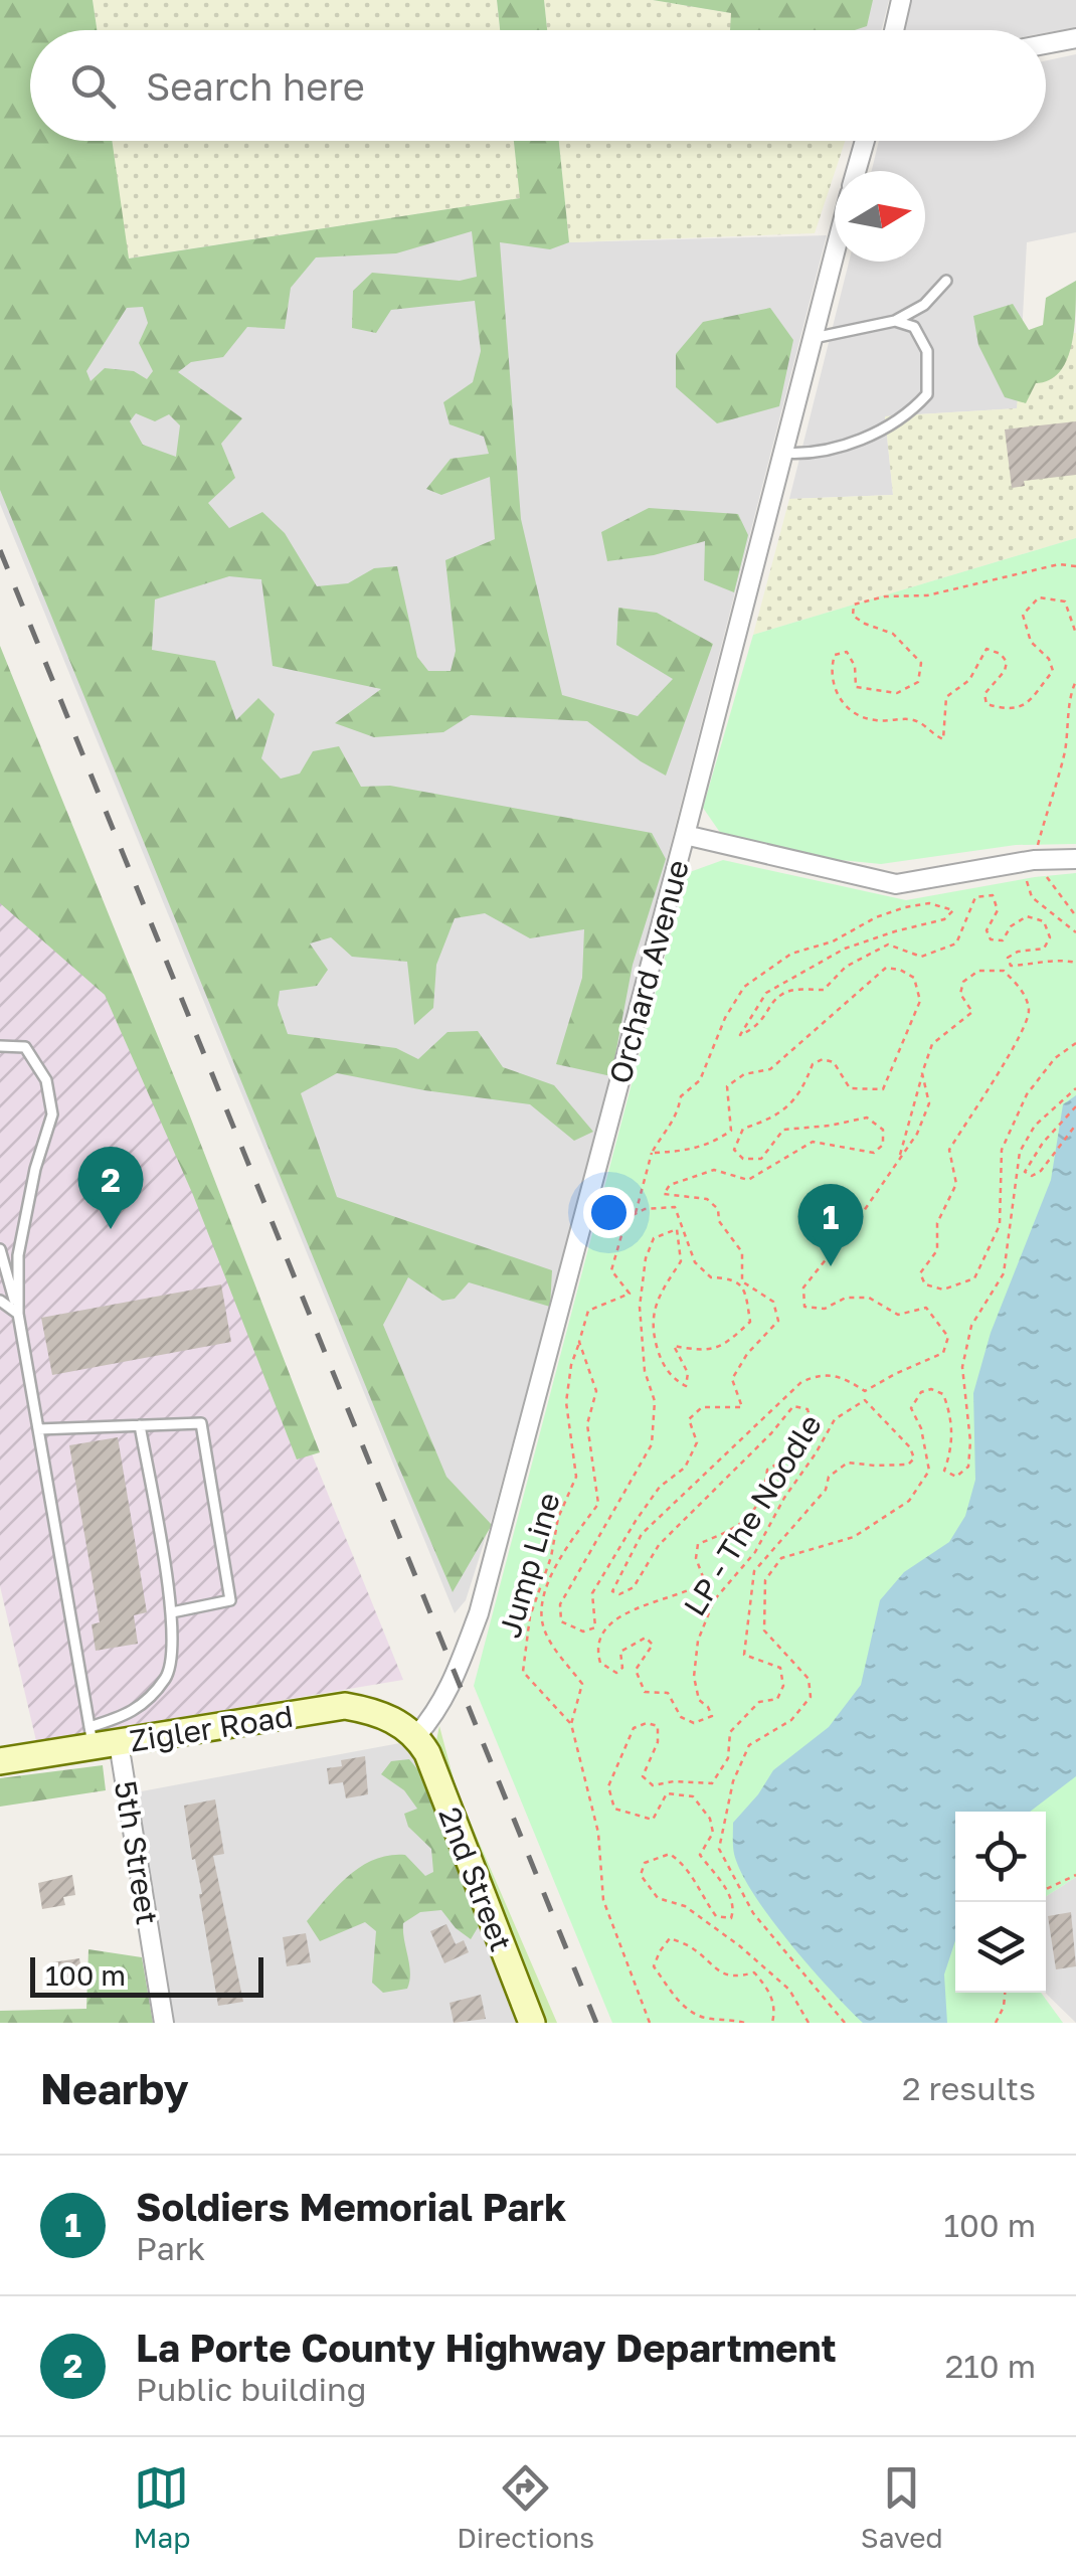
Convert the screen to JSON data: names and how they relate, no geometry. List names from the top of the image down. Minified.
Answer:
{"streets":{"street":["Orchard Avenue","Zigler Road","5th Street","2nd Street"],"path":["LP - The Noodle","Jump Line"]},"crossings":[["Orchard Avenue","Zigler Road"],["Orchard Avenue","2nd Street"],["Zigler Road","5th Street"],["Zigler Road","2nd Street"]],"scale_bar":"100 m","north":"right","page":{"search":"Search here","pins":["2","1"],"scale":"100 m","heading":["Nearby","2 results"],"list":[{"mark":"1","name":"Soldiers Memorial Park","note":"Park","value":"100 m"},{"mark":"2","name":"La Porte County Highway Department","note":"Public building","value":"210 m"}],"nav":["Map","Directions","Saved"]}}
